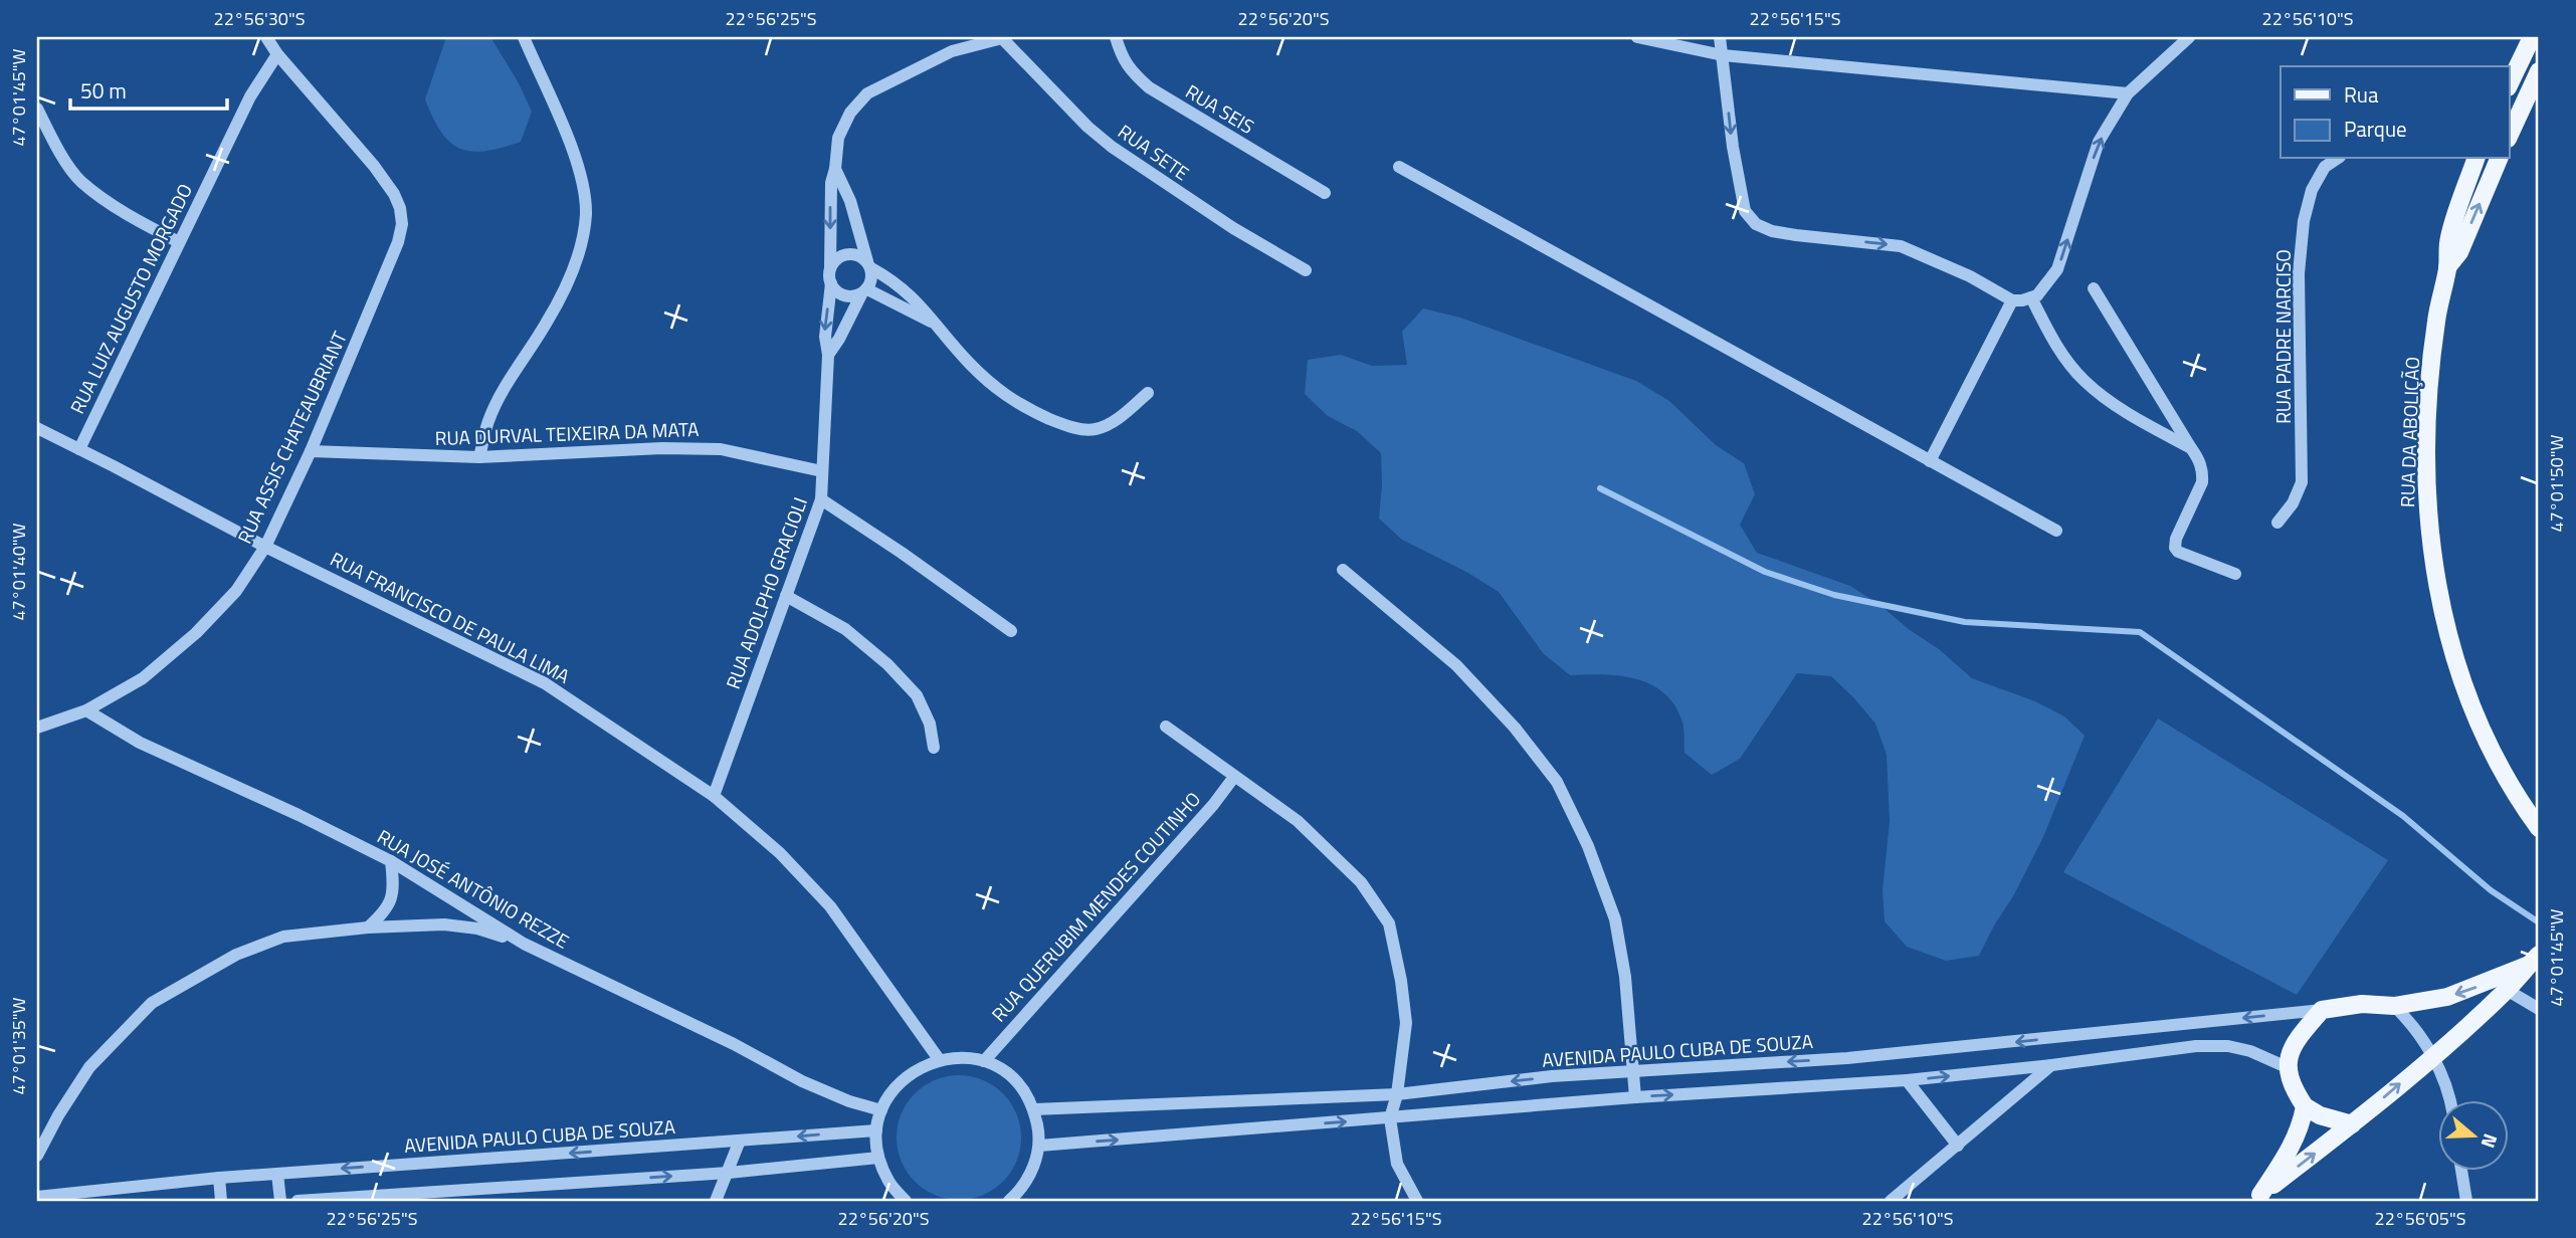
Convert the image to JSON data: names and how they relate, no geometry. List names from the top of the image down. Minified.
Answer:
{"streets":{"main road":["RUA DA ABOLIÇÃO"],"street":["RUA SEIS","RUA SETE","RUA LUIZ AUGUSTO MORGADO","RUA PADRE NARCISO","RUA DURVAL TEIXEIRA DA MATA","RUA ASSIS CHATEAUBRIANT","RUA ADOLPHO GRACIOLI","RUA FRANCISCO DE PAULA LIMA","RUA JOSÉ ANTÔNIO REZZE","RUA QUERUBIM MENDES COUTINHO","AVENIDA PAULO CUBA DE SOUZA"]},"crossings":[["RUA LUIZ AUGUSTO MORGADO","RUA ASSIS CHATEAUBRIANT"],["RUA LUIZ AUGUSTO MORGADO","RUA FRANCISCO DE PAULA LIMA"],["RUA DURVAL TEIXEIRA DA MATA","RUA ASSIS CHATEAUBRIANT"],["RUA DURVAL TEIXEIRA DA MATA","RUA ADOLPHO GRACIOLI"],["RUA ASSIS CHATEAUBRIANT","RUA FRANCISCO DE PAULA LIMA"],["RUA ASSIS CHATEAUBRIANT","RUA JOSÉ ANTÔNIO REZZE"],["RUA ADOLPHO GRACIOLI","RUA FRANCISCO DE PAULA LIMA"]],"legend":["Rua","Parque"],"scale_bar":"50 m","north":"right","coordinates":["22°56'30\"S","22°56'25\"S","22°56'20\"S","22°56'15\"S","22°56'10\"S","47°01'45\"W","47°01'50\"W","47°01'40\"W","47°01'35\"W","22°56'05\"S"]}
